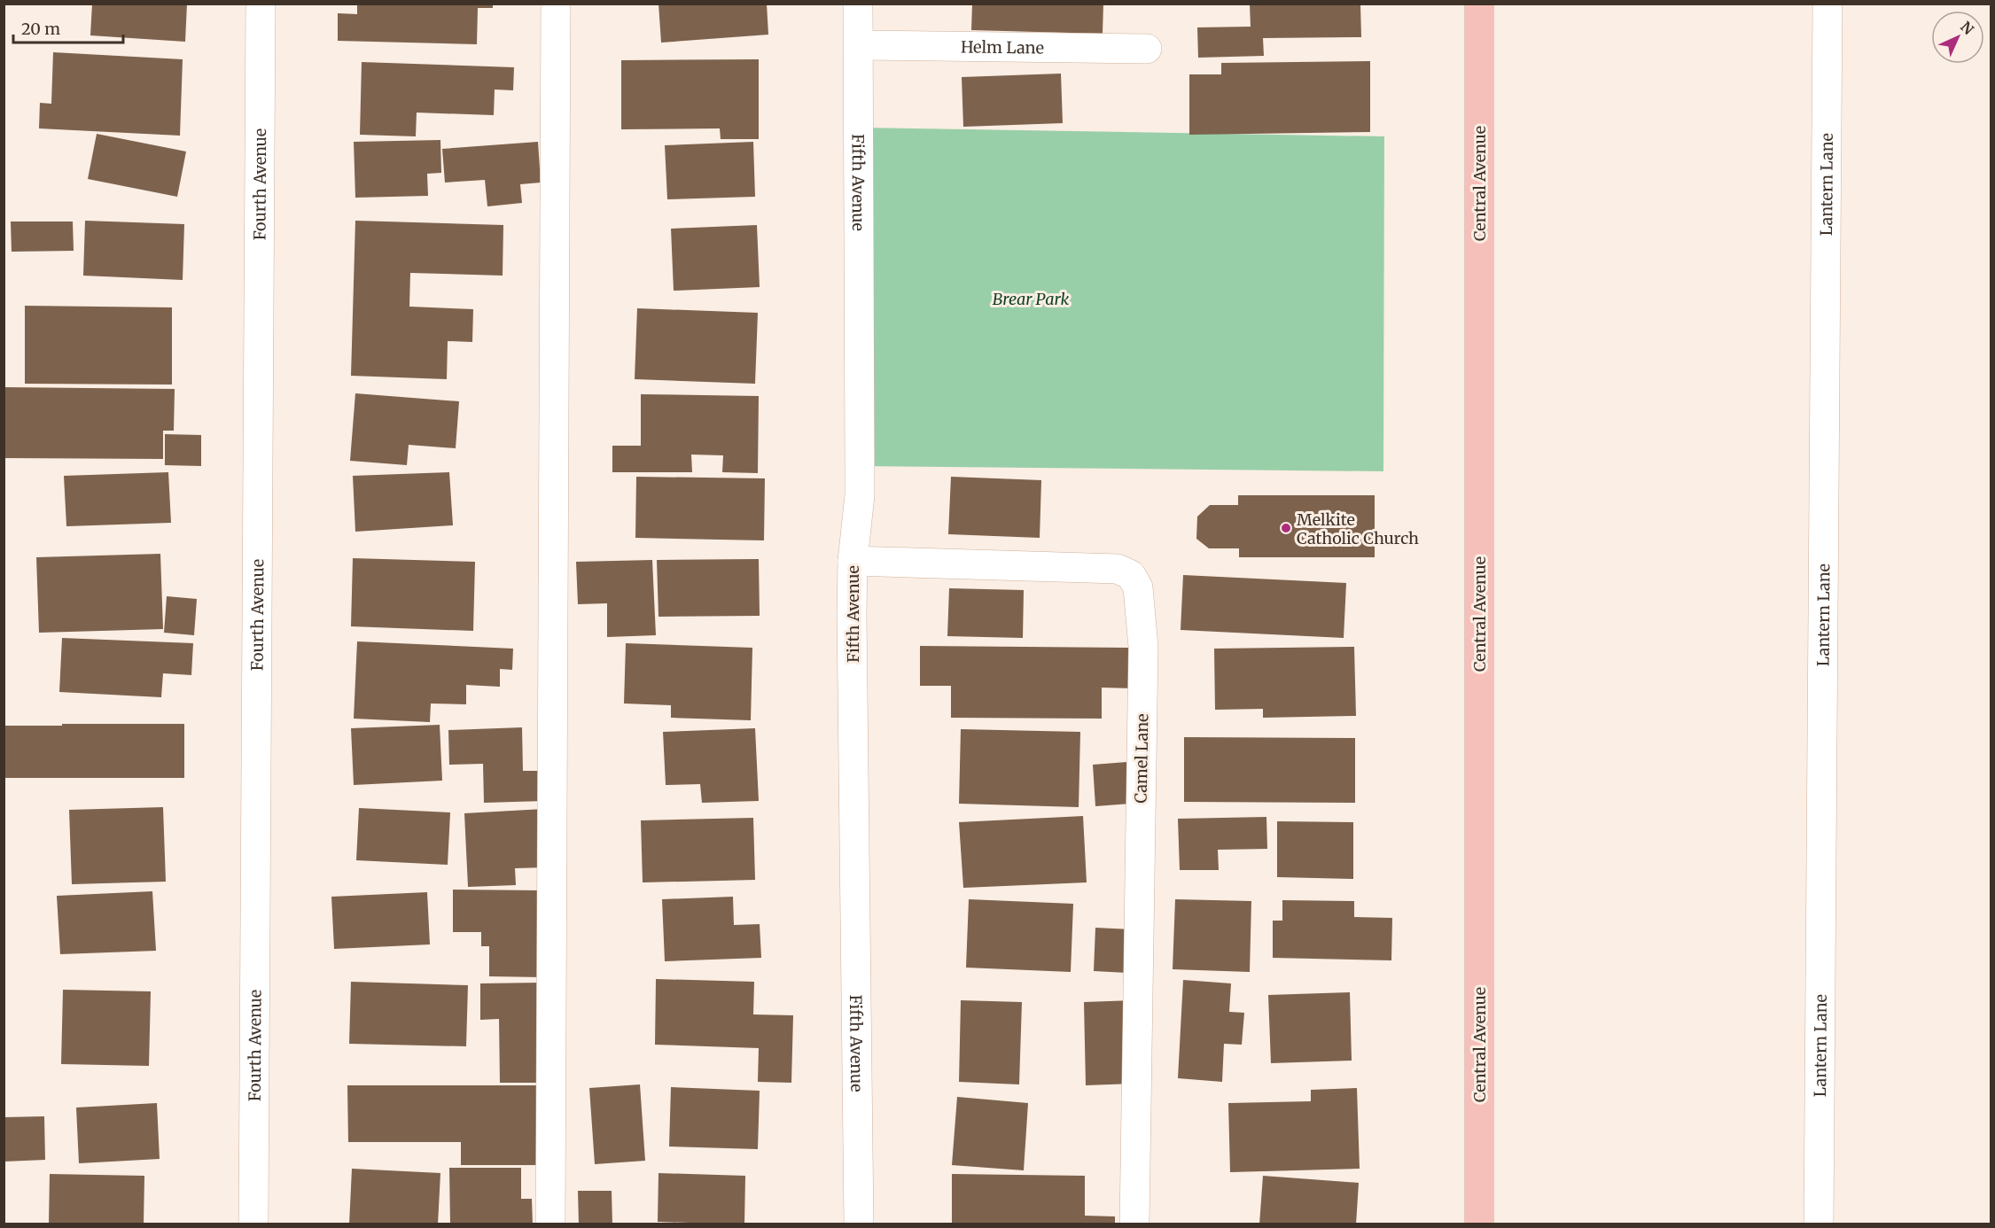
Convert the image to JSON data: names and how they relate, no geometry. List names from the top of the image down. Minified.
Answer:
{"streets":{"main road":["Central Avenue"],"street":["Helm Lane","Fourth Avenue","Fifth Avenue","Lantern Lane","Camel Lane"]},"crossings":[["Helm Lane","Fifth Avenue"],["Fifth Avenue","Camel Lane"]],"parks":["Brear Park"],"places":["Melkite Catholic Church"],"scale_bar":"20 m","north":"top right"}
